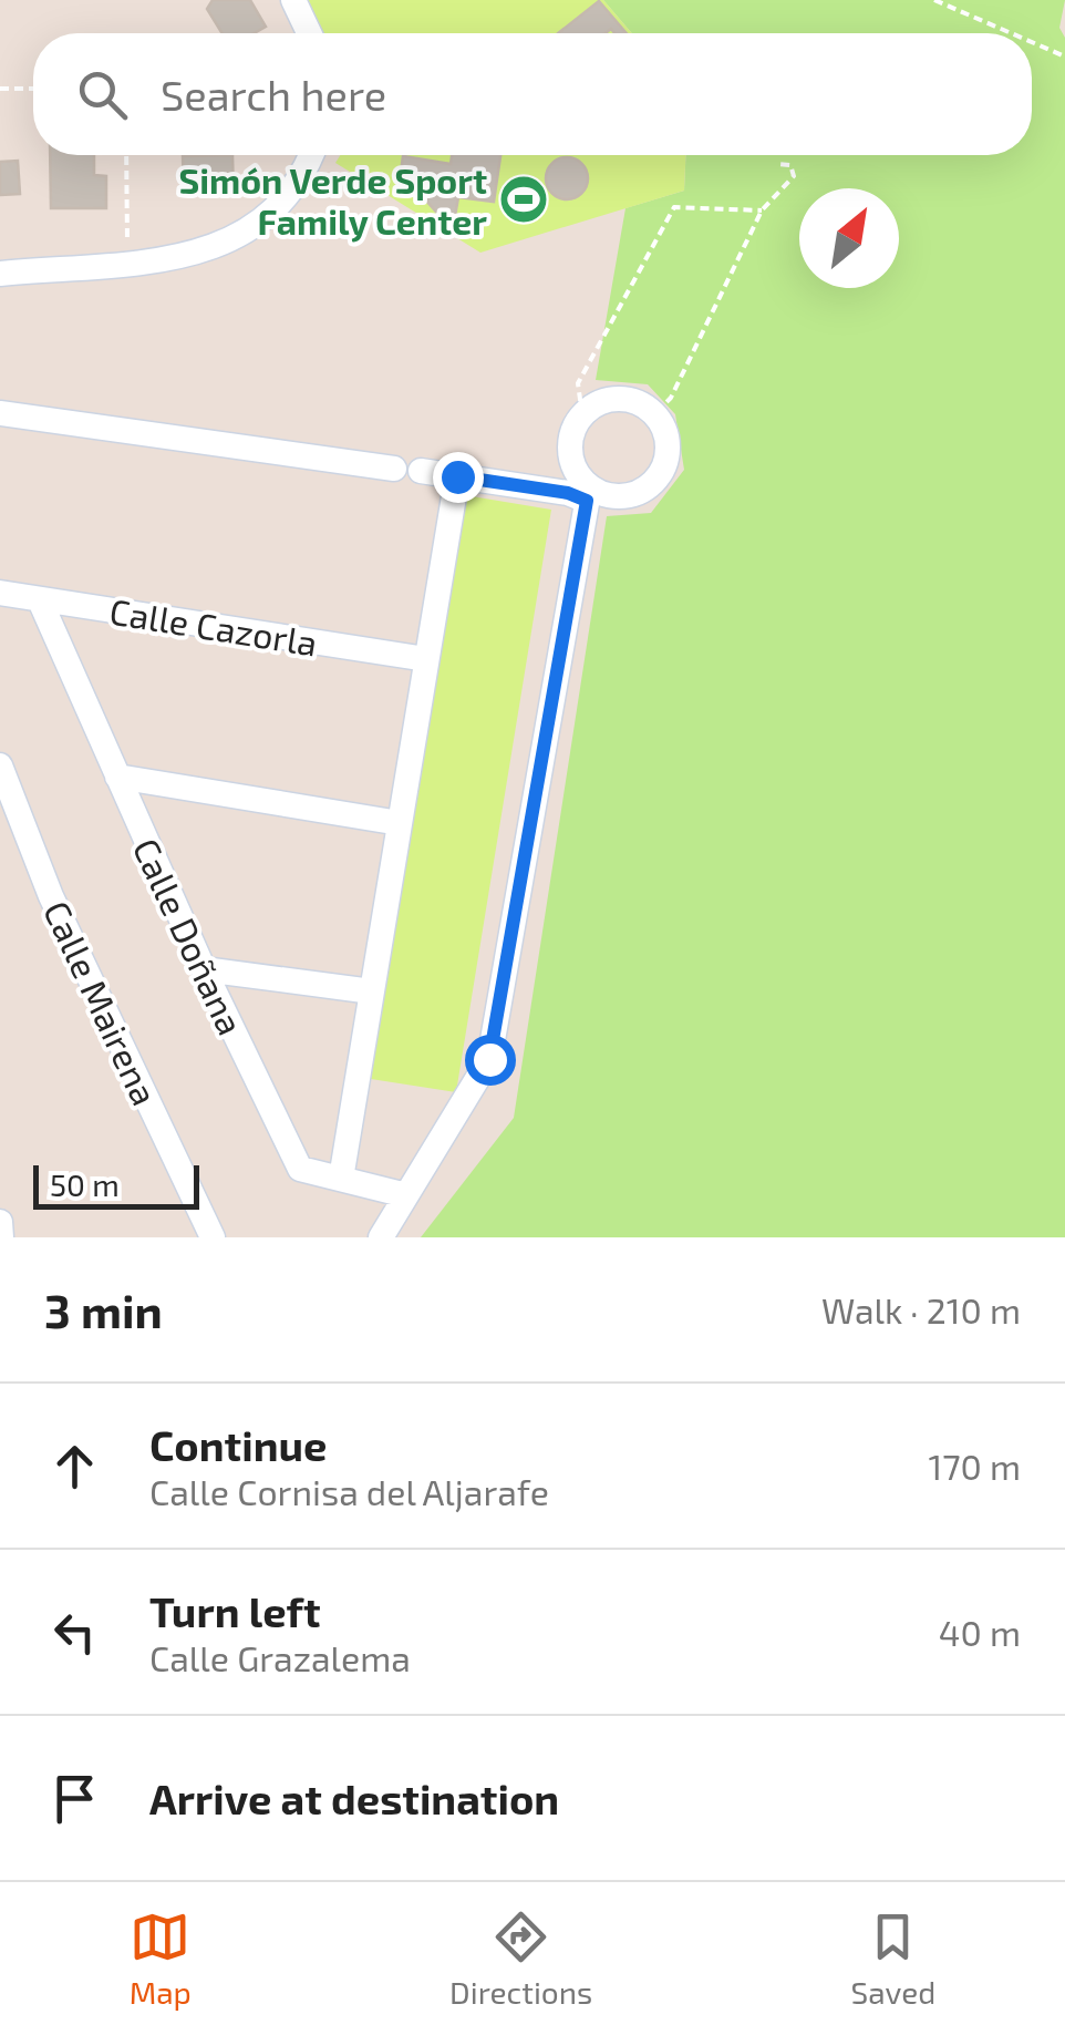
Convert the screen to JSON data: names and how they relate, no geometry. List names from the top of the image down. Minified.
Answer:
{"streets":{"street":["Calle Cazorla","Calle Doñana","Calle Mairena"]},"crossings":[["Calle Cazorla","Calle Doñana"]],"places":{"sports":["Simón Verde Sport Family Center"]},"scale_bar":"50 m","north":"top right","page":{"search":"Search here","scale":"50 m","heading":["3 min","Walk · 210 m"],"list":[["Continue","Calle Cornisa del Aljarafe","170 m"],["Turn left","Calle Grazalema","40 m"],"Arrive at destination"],"nav":["Map","Directions","Saved"]}}
